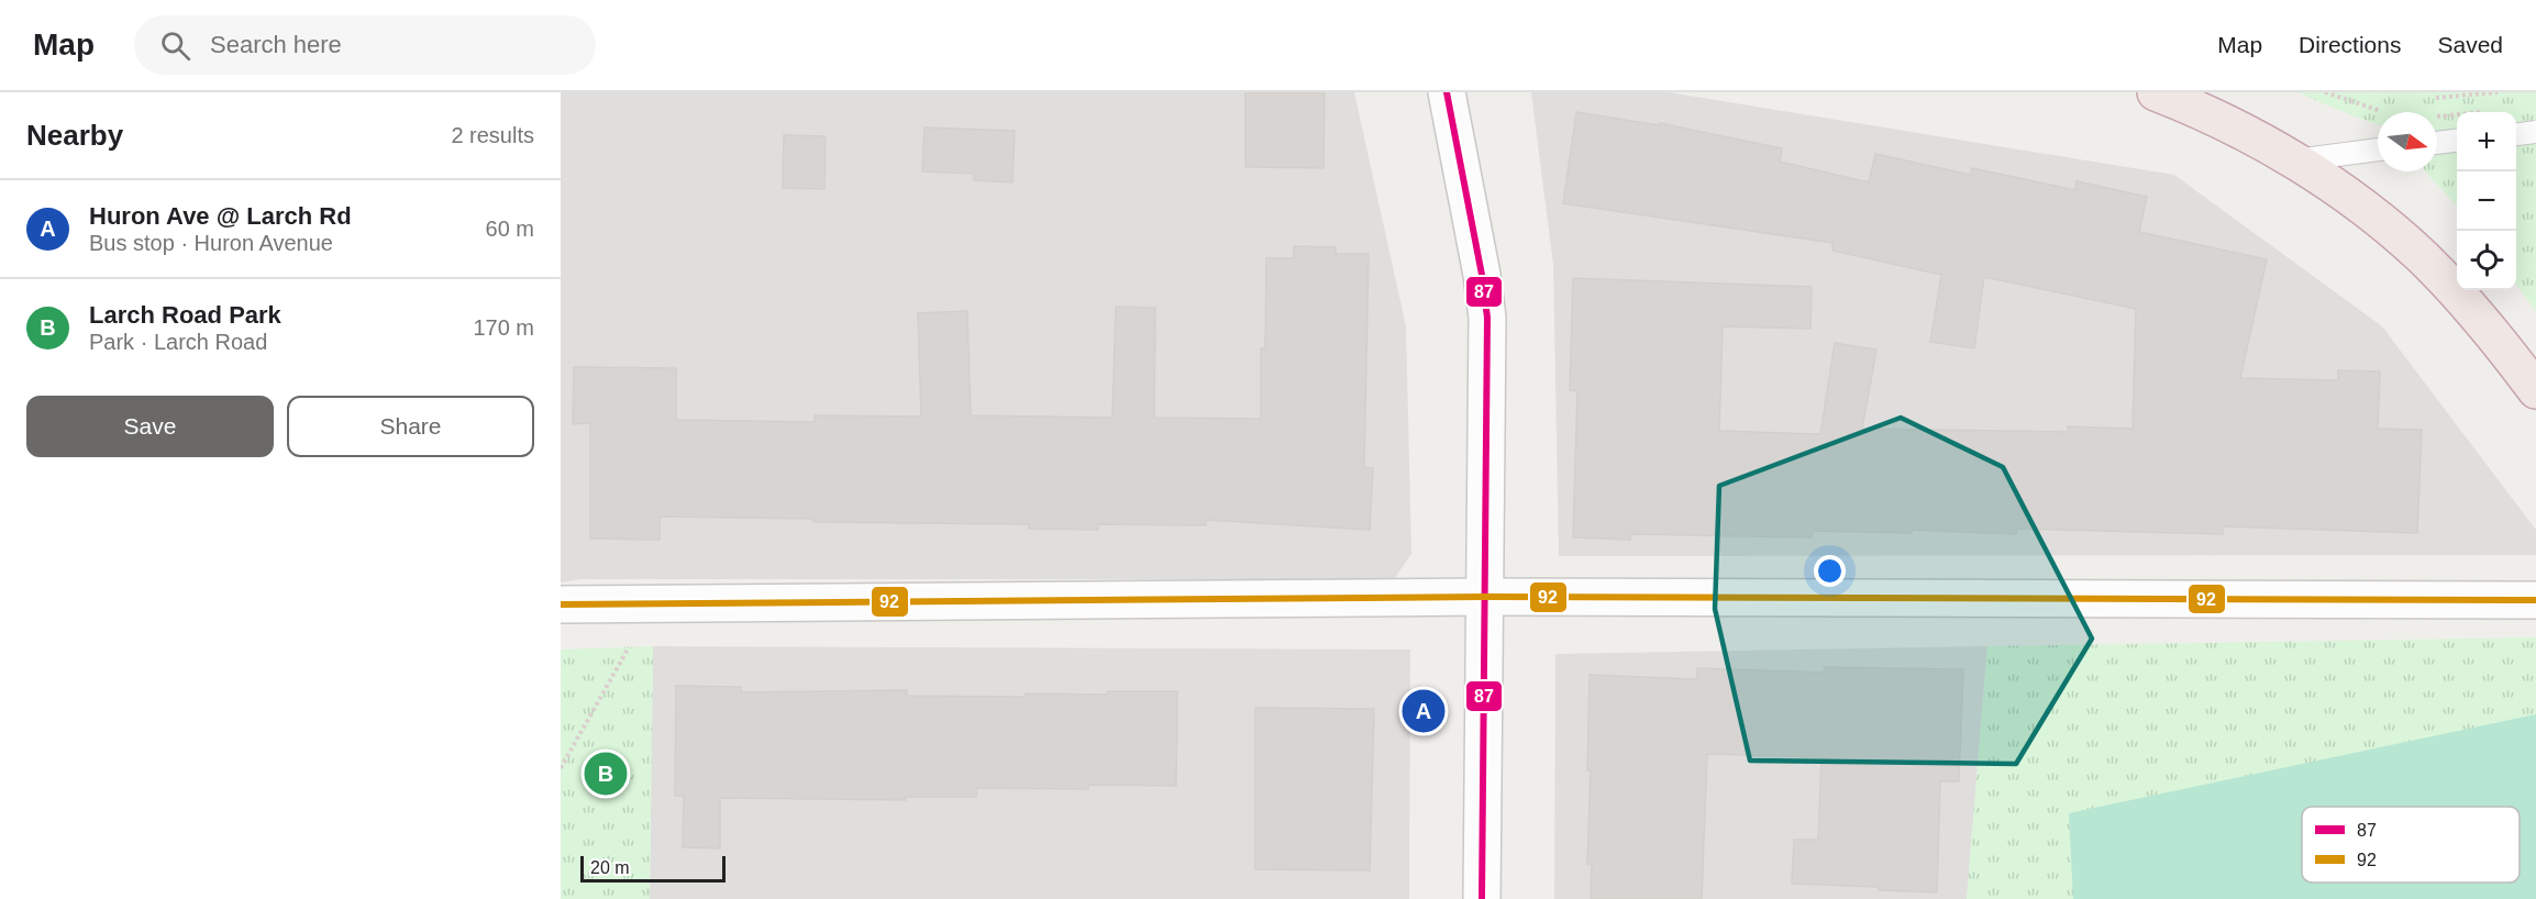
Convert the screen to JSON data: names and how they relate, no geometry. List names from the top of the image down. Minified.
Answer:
{"lines":["transit line 87","transit line 92"],"legend":["87","92"],"scale_bar":"20 m","north":"right","page":{"header":"Map","search":"Search here","nav":["Map","Directions","Saved"],"heading":["Nearby","2 results"],"map_buttons":["+","−"],"list":[{"mark":"A","name":"Huron Ave @ Larch Rd","note":"Bus stop · Huron Avenue","value":"60 m"},{"mark":"B","name":"Larch Road Park","note":"Park · Larch Road","value":"170 m"}],"buttons":["Save","Share"],"pins":["A","B"],"scale":"20 m"}}
